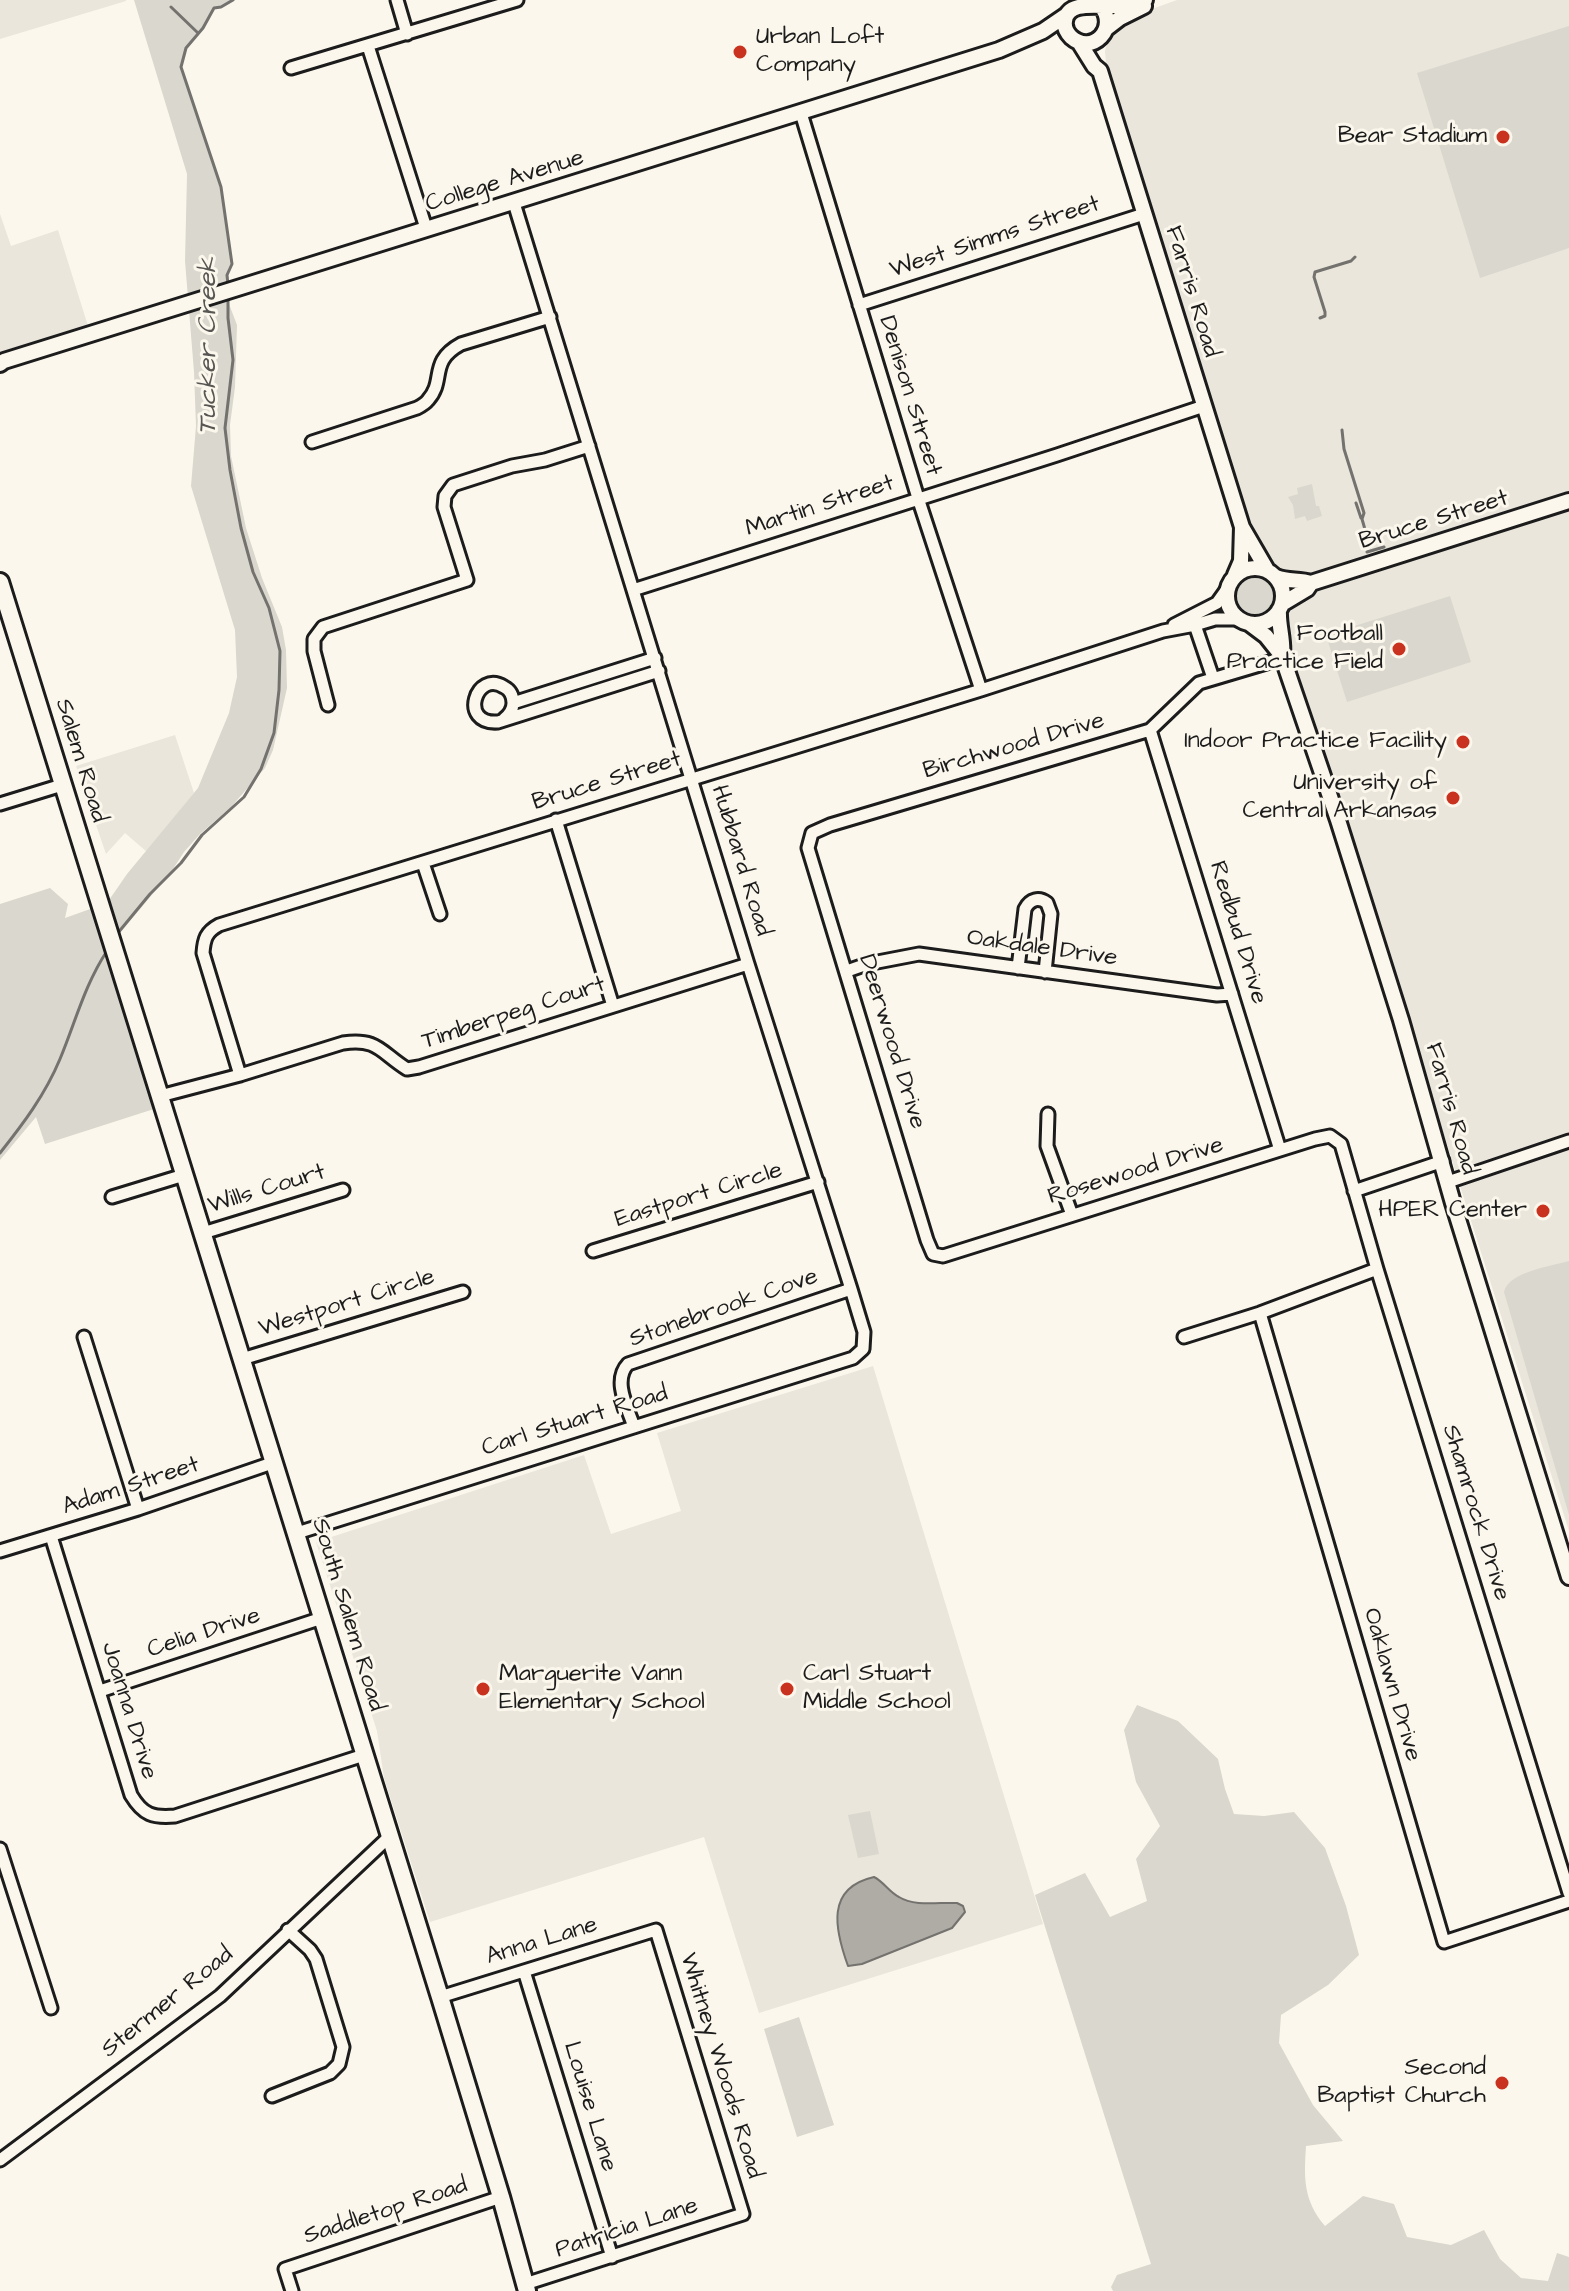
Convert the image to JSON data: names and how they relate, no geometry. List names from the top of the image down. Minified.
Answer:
{"streets":{"main road":["Salem Road","South Salem Road"],"street":["College Avenue","West Simms Street","Farris Road","Denison Street","Martin Street","Bruce Street","Birchwood Drive","Hubbard Road","Redbud Drive","Oakdale Drive","Timberpeg Court","Deerwood Drive","Rosewood Drive","Wills Court","Eastport Circle","Westport Circle","Stonebrook Cove","Carl Stuart Road","Adam Street","Shamrock Drive","Celia Drive","Oaklawn Drive","Joanna Drive","Anna Lane","Stermer Road","Whitney Woods Road","Louise Lane","Saddletop Road","Patricia Lane"]},"crossings":[["College Avenue","Farris Road"],["College Avenue","Denison Street"],["College Avenue","Hubbard Road"],["West Simms Street","Farris Road"],["West Simms Street","Denison Street"],["Farris Road","Martin Street"],["Farris Road","Bruce Street"],["Farris Road","Birchwood Drive"],["Denison Street","Martin Street"],["Denison Street","Bruce Street"],["Martin Street","Hubbard Road"],["Bruce Street","Hubbard Road"],["Bruce Street","Timberpeg Court"],["Birchwood Drive","Redbud Drive"],["Birchwood Drive","Deerwood Drive"],["Salem Road","South Salem Road"],["Hubbard Road","Timberpeg Court"],["Hubbard Road","Eastport Circle"],["Hubbard Road","Stonebrook Cove"],["Hubbard Road","Carl Stuart Road"],["Redbud Drive","Oakdale Drive"],["Redbud Drive","Rosewood Drive"],["Oakdale Drive","Deerwood Drive"],["Timberpeg Court","South Salem Road"],["Deerwood Drive","Rosewood Drive"],["Rosewood Drive","Shamrock Drive"],["Wills Court","South Salem Road"],["Westport Circle","South Salem Road"],["Stonebrook Cove","Carl Stuart Road"],["Carl Stuart Road","South Salem Road"],["Adam Street","South Salem Road"],["Adam Street","Joanna Drive"],["South Salem Road","Celia Drive"],["South Salem Road","Joanna Drive"],["South Salem Road","Anna Lane"],["South Salem Road","Stermer Road"],["South Salem Road","Saddletop Road"],["South Salem Road","Patricia Lane"],["Celia Drive","Joanna Drive"],["Anna Lane","Whitney Woods Road"],["Anna Lane","Louise Lane"],["Whitney Woods Road","Patricia Lane"],["Louise Lane","Patricia Lane"]],"water":["Tucker Creek"],"places":["Urban Loft Company","Bear Stadium","Football Practice Field","Indoor Practice Facility","University of Central Arkansas","HPER Center","Marguerite Vann Elementary School","Carl Stuart Middle School","Second Baptist Church"]}
